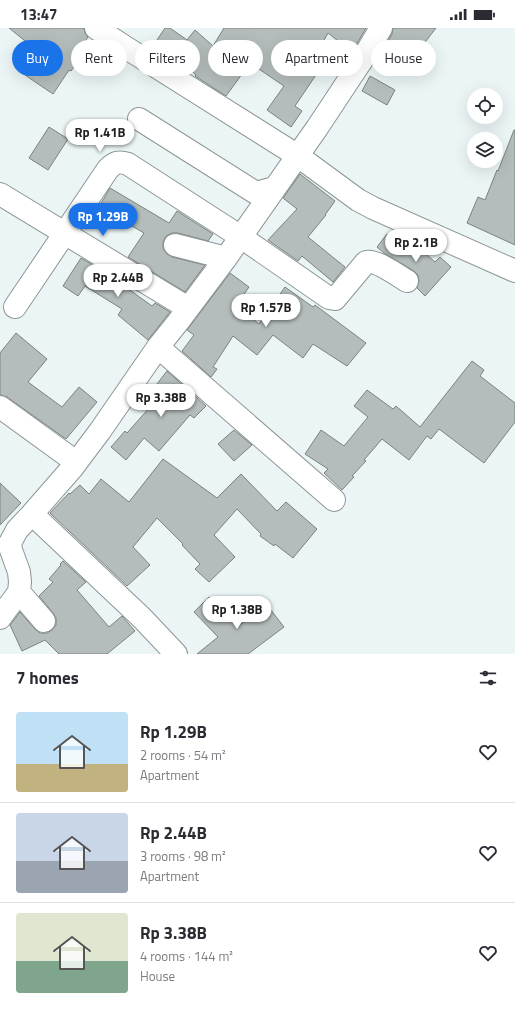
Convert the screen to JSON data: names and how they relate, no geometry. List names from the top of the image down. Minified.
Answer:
{"page":{"status":"13:47","chip":["Buy","Rent","Filters","New","Apartment","House"],"price":["Rp 1.41B","Rp 1.29B","Rp 2.1B","Rp 2.44B","Rp 1.57B","Rp 3.38B","Rp 1.38B"],"heading":"7 homes","list":[{"name":"Rp 1.29B","note":"2 rooms · 54 m² · Apartment"},{"name":"Rp 2.44B","note":"3 rooms · 98 m² · Apartment"},{"name":"Rp 3.38B","note":"4 rooms · 144 m² · House"}]}}
